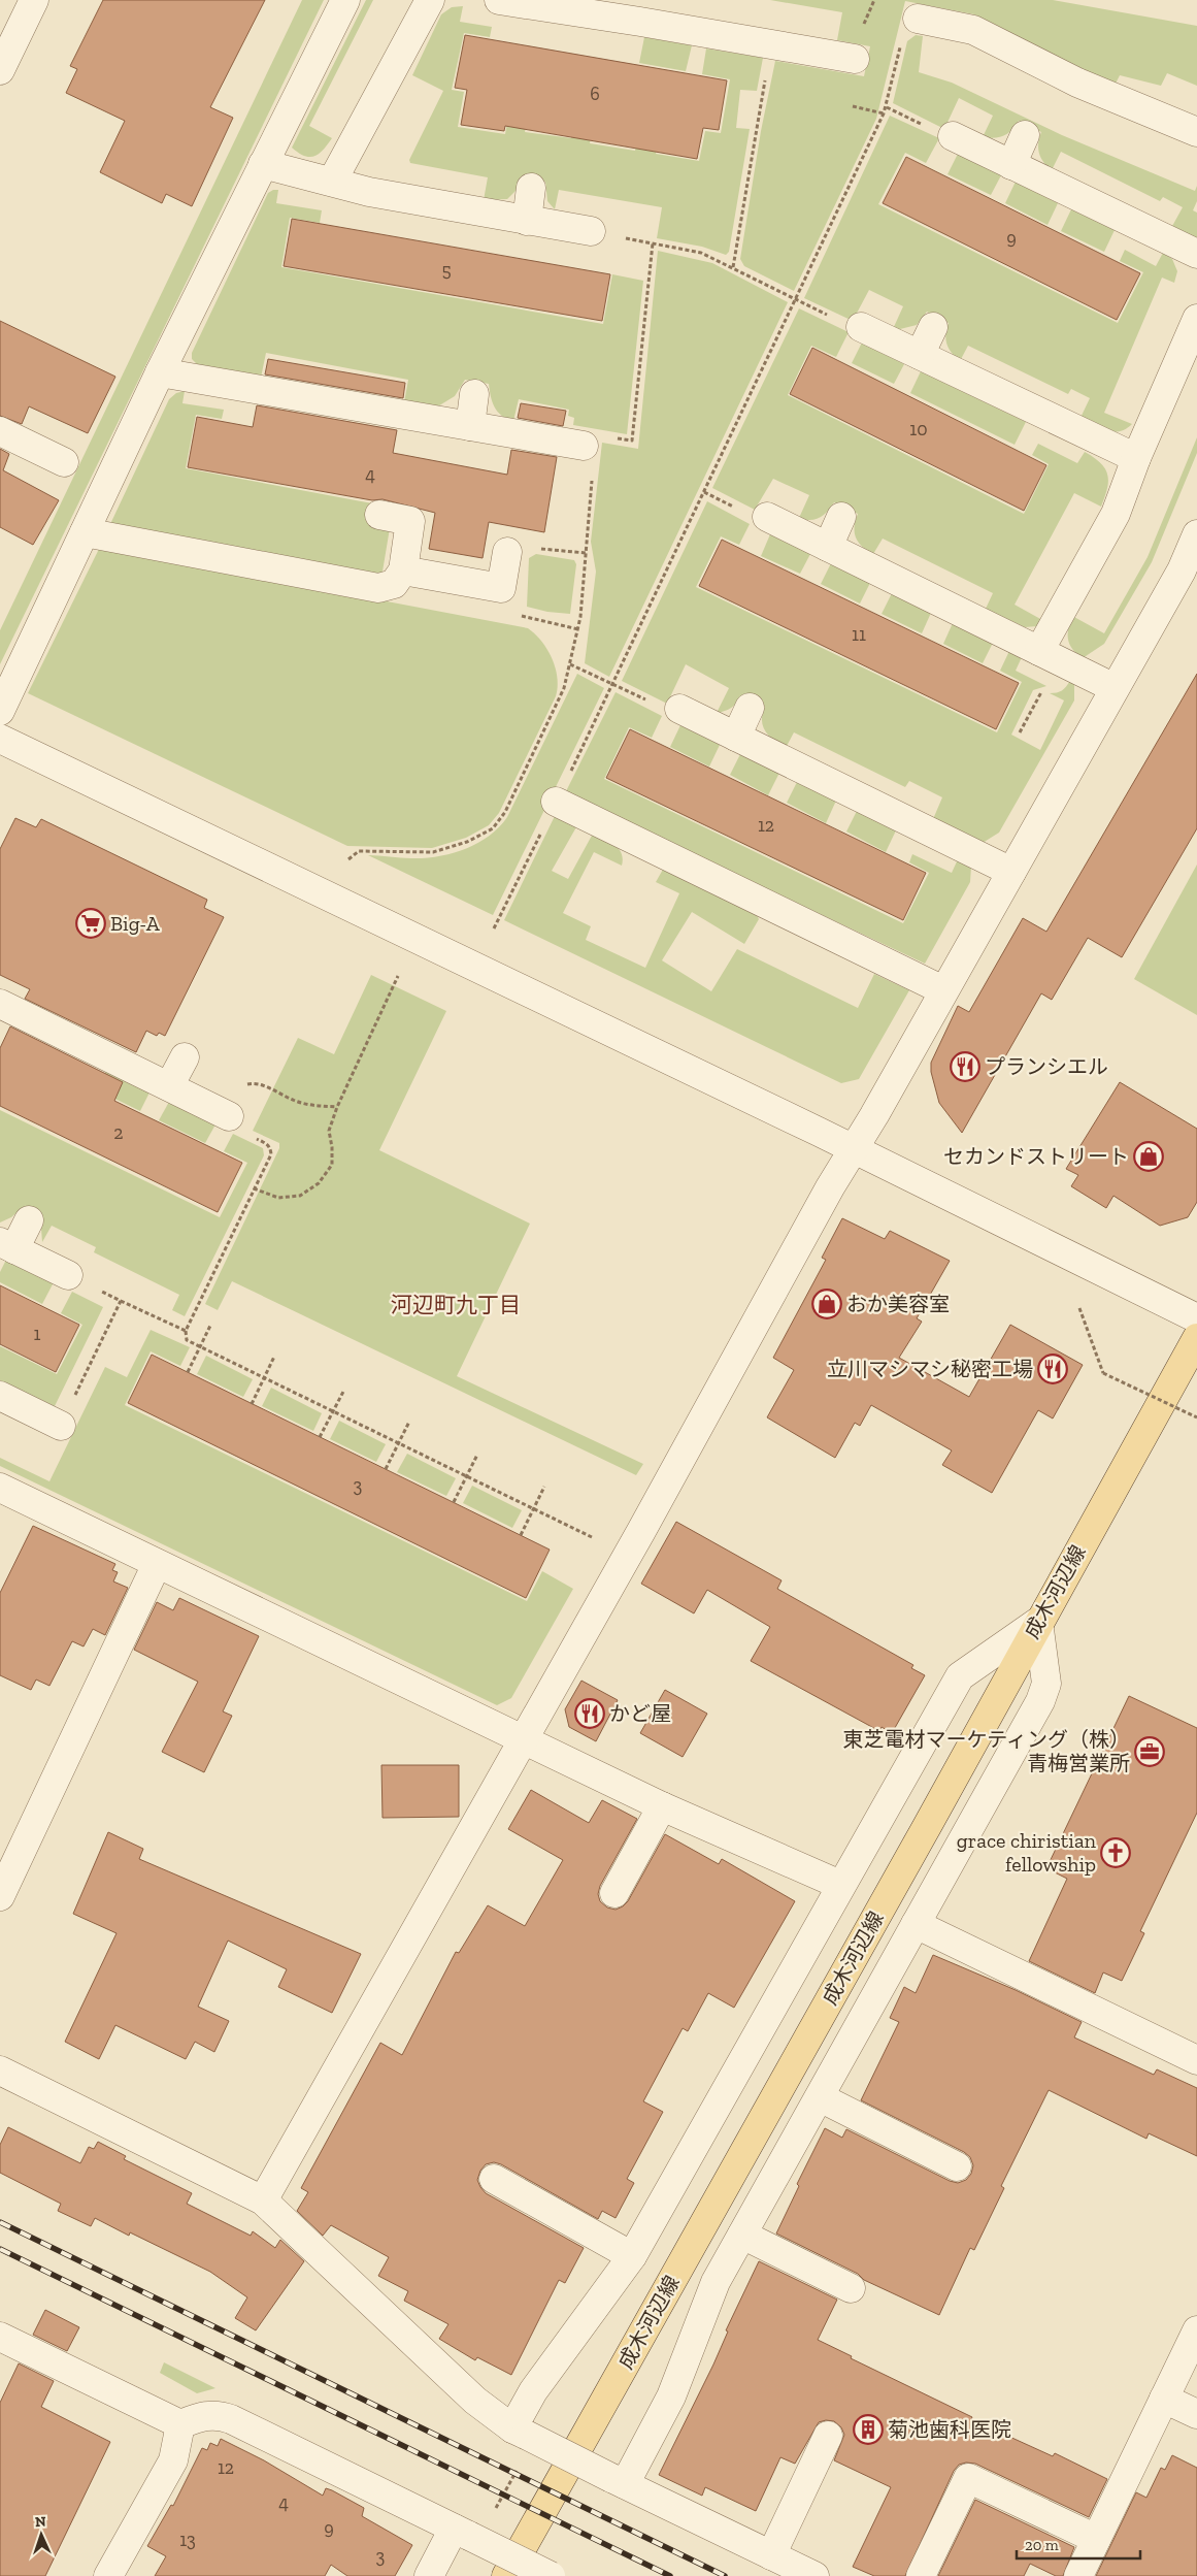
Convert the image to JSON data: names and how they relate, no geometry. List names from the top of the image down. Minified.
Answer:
{"streets":{"main road":["成木河辺線"]},"districts":["河辺町九丁目"],"places":{"supermarket":["Big-A"],"restaurant":["プランシエル","立川マシマシ秘密工場","かど屋"],"shop":["セカンドストリート","おか美容室"],"office":["東芝電材マーケティング（株） 青梅営業所"],"church":["grace chiristian fellowship"],"building":["菊池歯科医院"]},"house_numbers":["6","9","5","10","4","11","12","2","1","3","12","4","9","13","3"],"scale_bar":"20 m","north":"top"}
